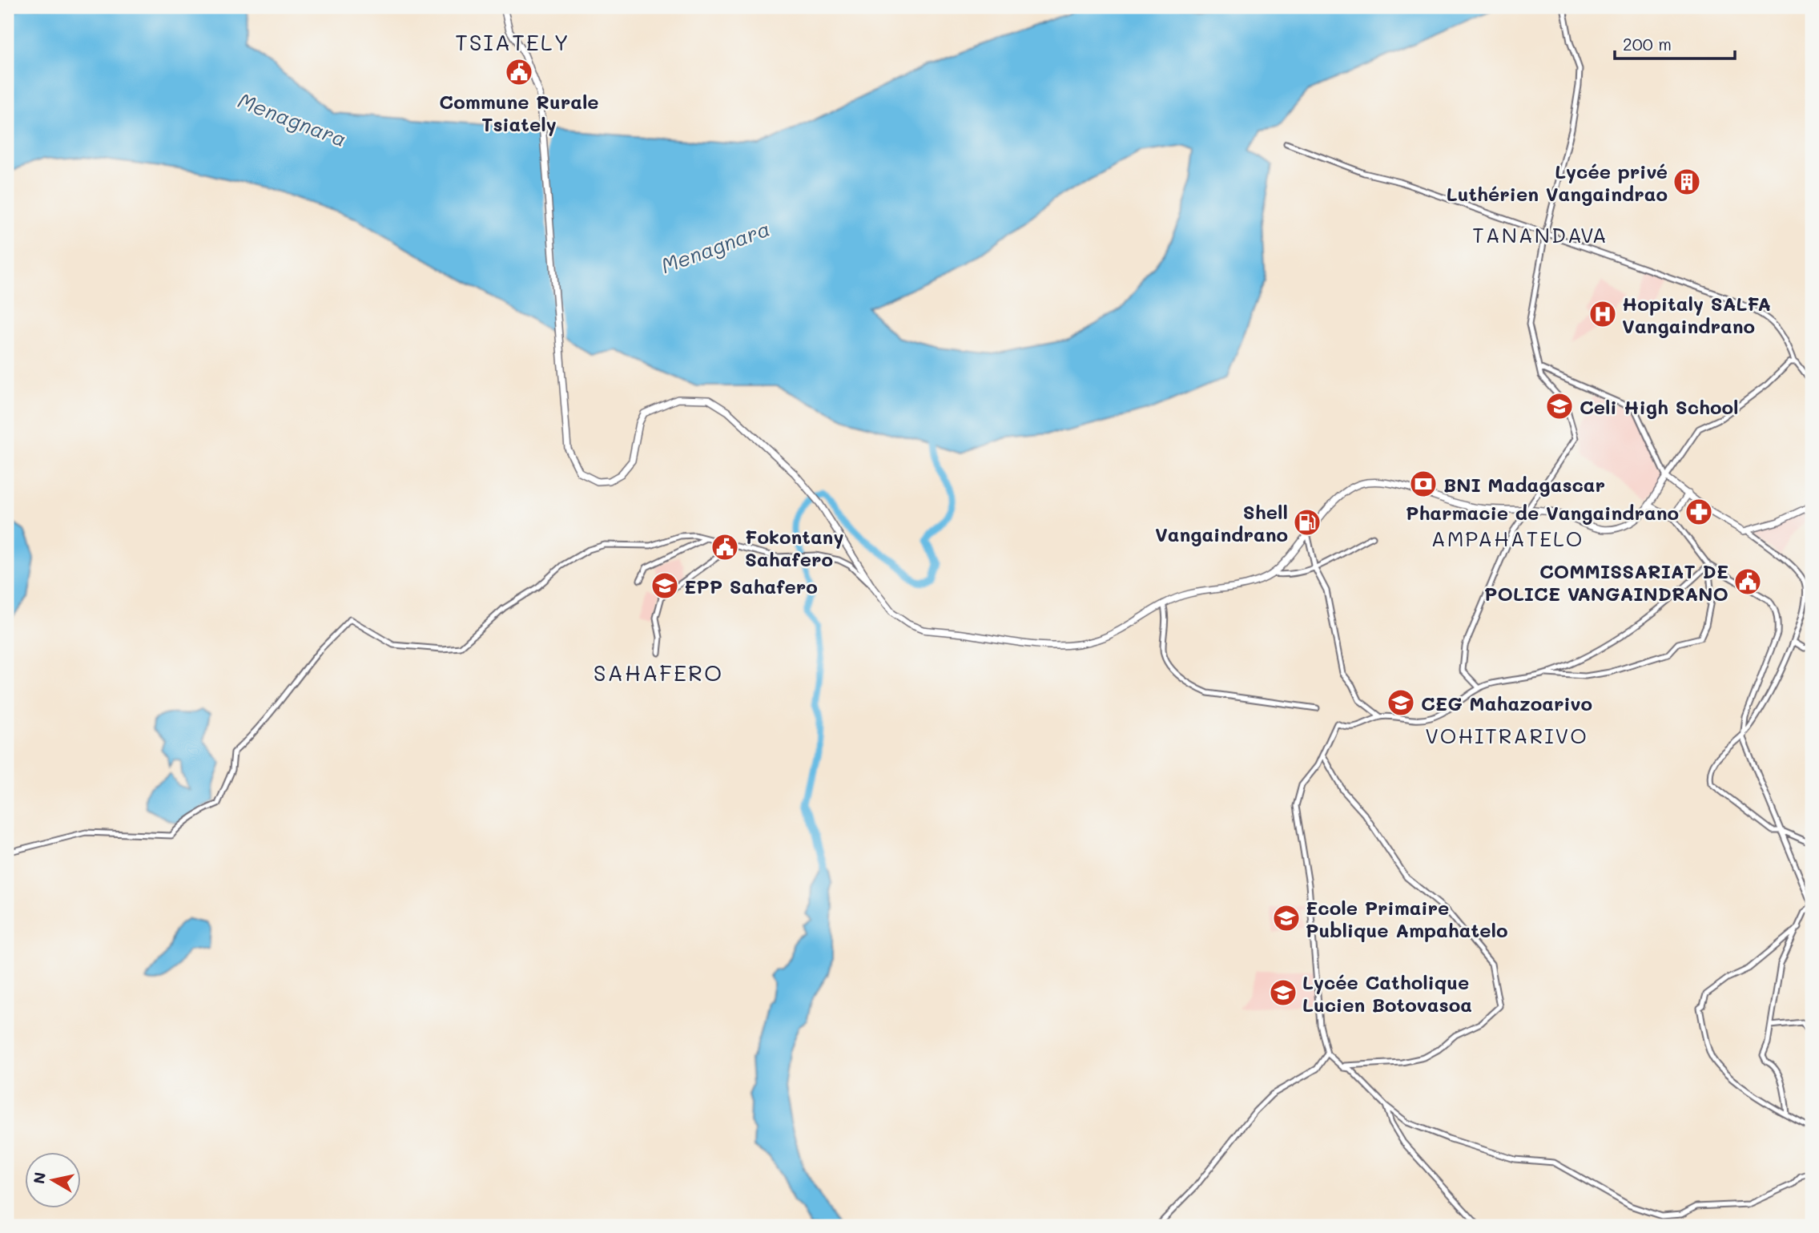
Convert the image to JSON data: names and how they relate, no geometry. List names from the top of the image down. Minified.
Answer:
{"districts":["TSIATELY","TANANDAVA","AMPAHATELO","SAHAFERO","VOHITRARIVO"],"water":["Menagnara"],"places":{"public building":["Commune Rurale Tsiately","Fokontany Sahafero","COMMISSARIAT DE POLICE VANGAINDRANO"],"building":["Lycée privé Luthérien Vangaindrao"],"hospital":["Hopitaly SALFA Vangaindrano"],"school or university":["Celi High School","EPP Sahafero","CEG Mahazoarivo","Ecole Primaire Publique Ampahatelo","Lycée Catholique Lucien Botovasoa"],"bank":["BNI Madagascar"],"pharmacy":["Pharmacie de Vangaindrano"],"fuel station":["Shell Vangaindrano"]},"scale_bar":"200 m","north":"left"}
